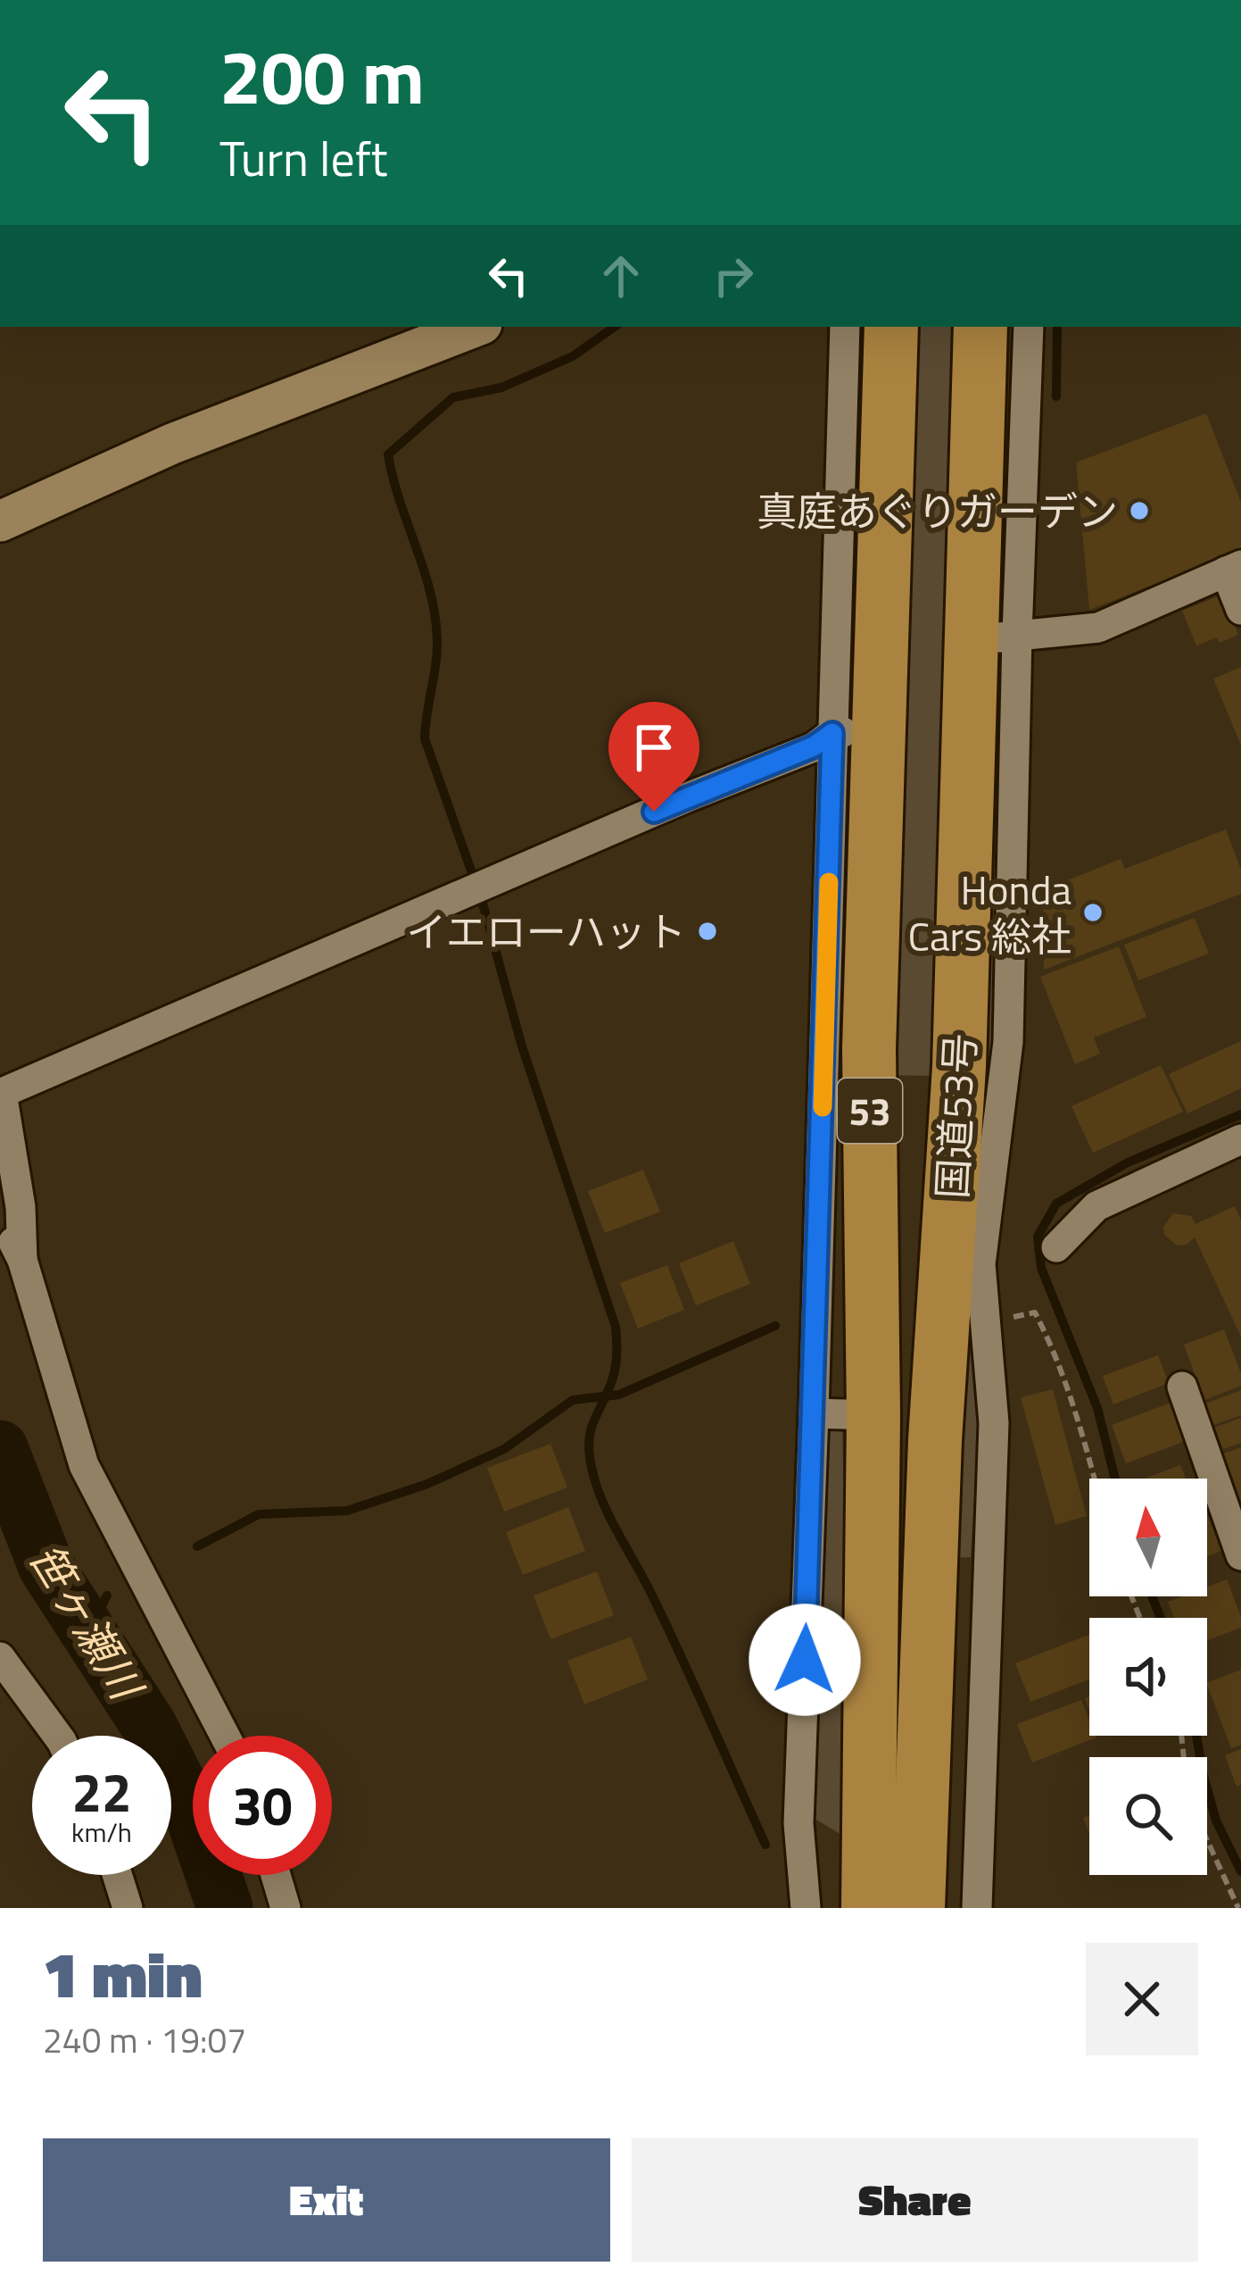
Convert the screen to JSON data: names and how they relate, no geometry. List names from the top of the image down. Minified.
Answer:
{"streets":{"highway":["53","国道53号"]},"water":["笹ヶ瀬川"],"places":["真庭あぐりガーデン","Honda Cars 総社","イエローハット"],"north":"top","page":{"turn":["200 m","Turn left"],"speed":"22 km/h","limit":"30","heading":["1 min","240 m · 19:07"],"buttons":["Exit","Share"]}}
